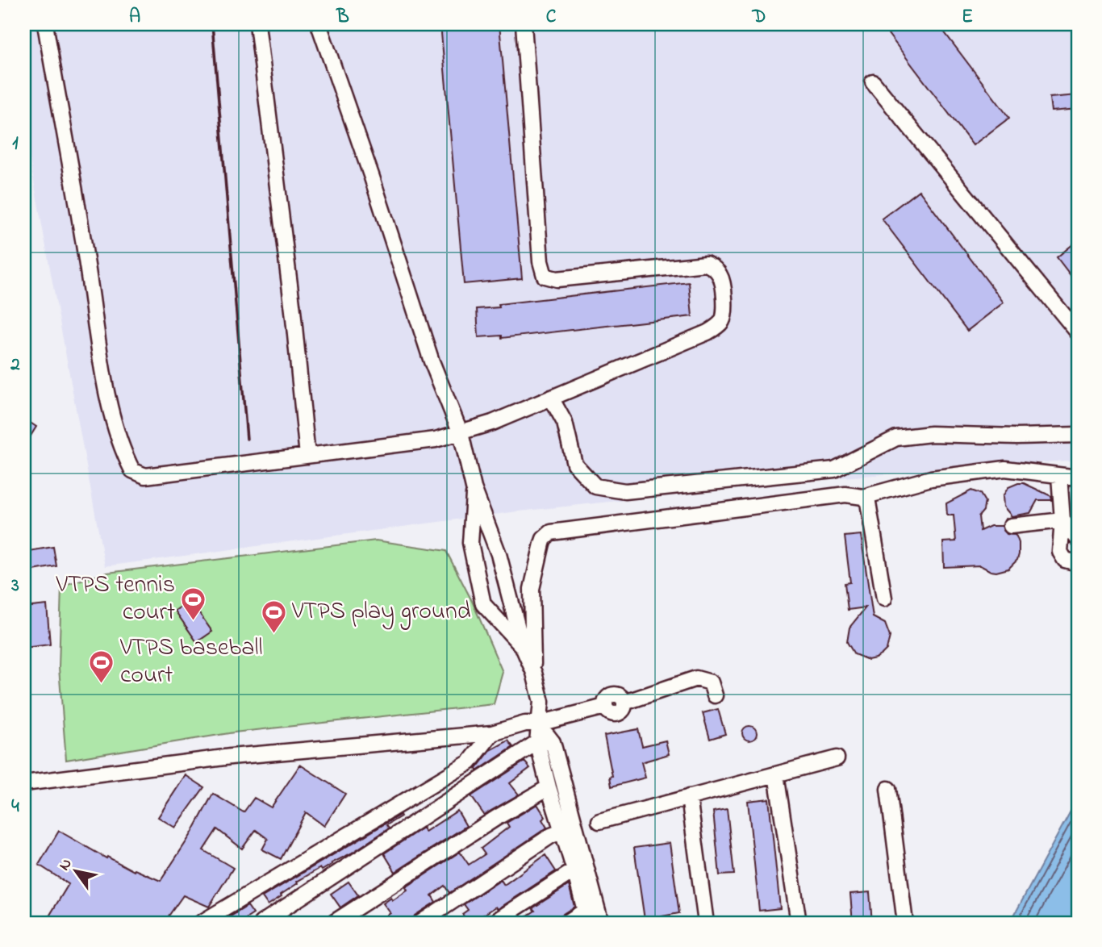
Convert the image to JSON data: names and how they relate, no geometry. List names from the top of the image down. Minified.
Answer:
{"places":{"sports":["VTPS tennis court","VTPS play ground","VTPS baseball court"]},"north":"top left","grid":{"columns":["A","B","C","D","E"],"rows":["1","2","3","4"]}}
